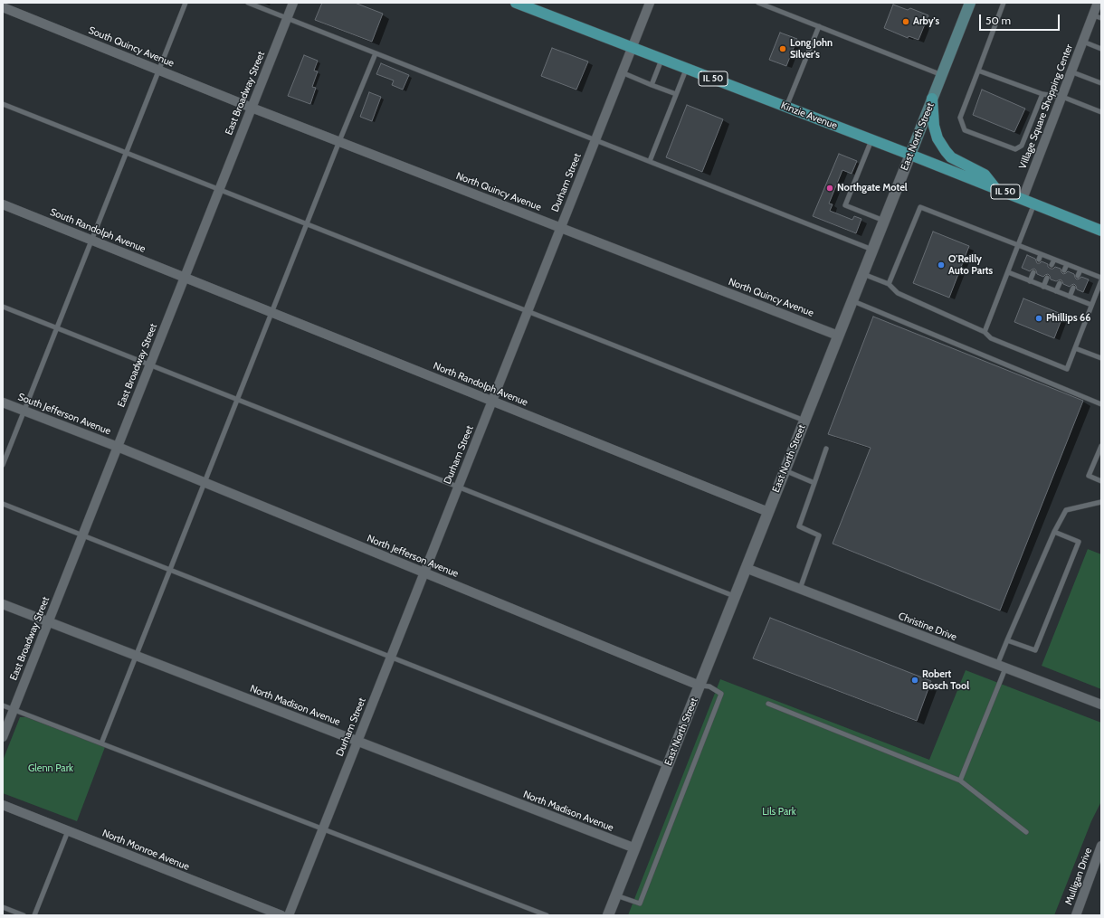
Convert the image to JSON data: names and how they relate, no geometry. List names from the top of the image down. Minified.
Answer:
{"streets":{"main road":["IL 50","Kinzie Avenue","East North Street"],"street":["South Quincy Avenue","East Broadway Street","Village Square Shopping Center","Durham Street","North Quincy Avenue","South Randolph Avenue","North Randolph Avenue","South Jefferson Avenue","North Jefferson Avenue","Christine Drive","North Madison Avenue","North Monroe Avenue","Mulligan Drive"]},"crossings":[["South Quincy Avenue","East Broadway Street"],["South Quincy Avenue","North Quincy Avenue"],["East Broadway Street","North Quincy Avenue"],["East Broadway Street","South Randolph Avenue"],["East Broadway Street","North Randolph Avenue"],["East Broadway Street","South Jefferson Avenue"],["East Broadway Street","North Jefferson Avenue"],["East Broadway Street","North Madison Avenue"],["Village Square Shopping Center","Kinzie Avenue"],["Kinzie Avenue","East North Street"],["Kinzie Avenue","Durham Street"],["East North Street","North Quincy Avenue"],["East North Street","North Randolph Avenue"],["East North Street","North Jefferson Avenue"],["East North Street","Christine Drive"],["East North Street","North Madison Avenue"],["Durham Street","North Quincy Avenue"],["Durham Street","North Randolph Avenue"],["Durham Street","North Jefferson Avenue"],["Durham Street","North Madison Avenue"],["South Randolph Avenue","North Randolph Avenue"],["South Jefferson Avenue","North Jefferson Avenue"]],"parks":["Glenn Park","Lils Park"],"places":["Arby's","Long John Silver's","Northgate Motel","O'Reilly Auto Parts","Phillips 66","Robert Bosch Tool"],"scale_bar":"50 m"}
